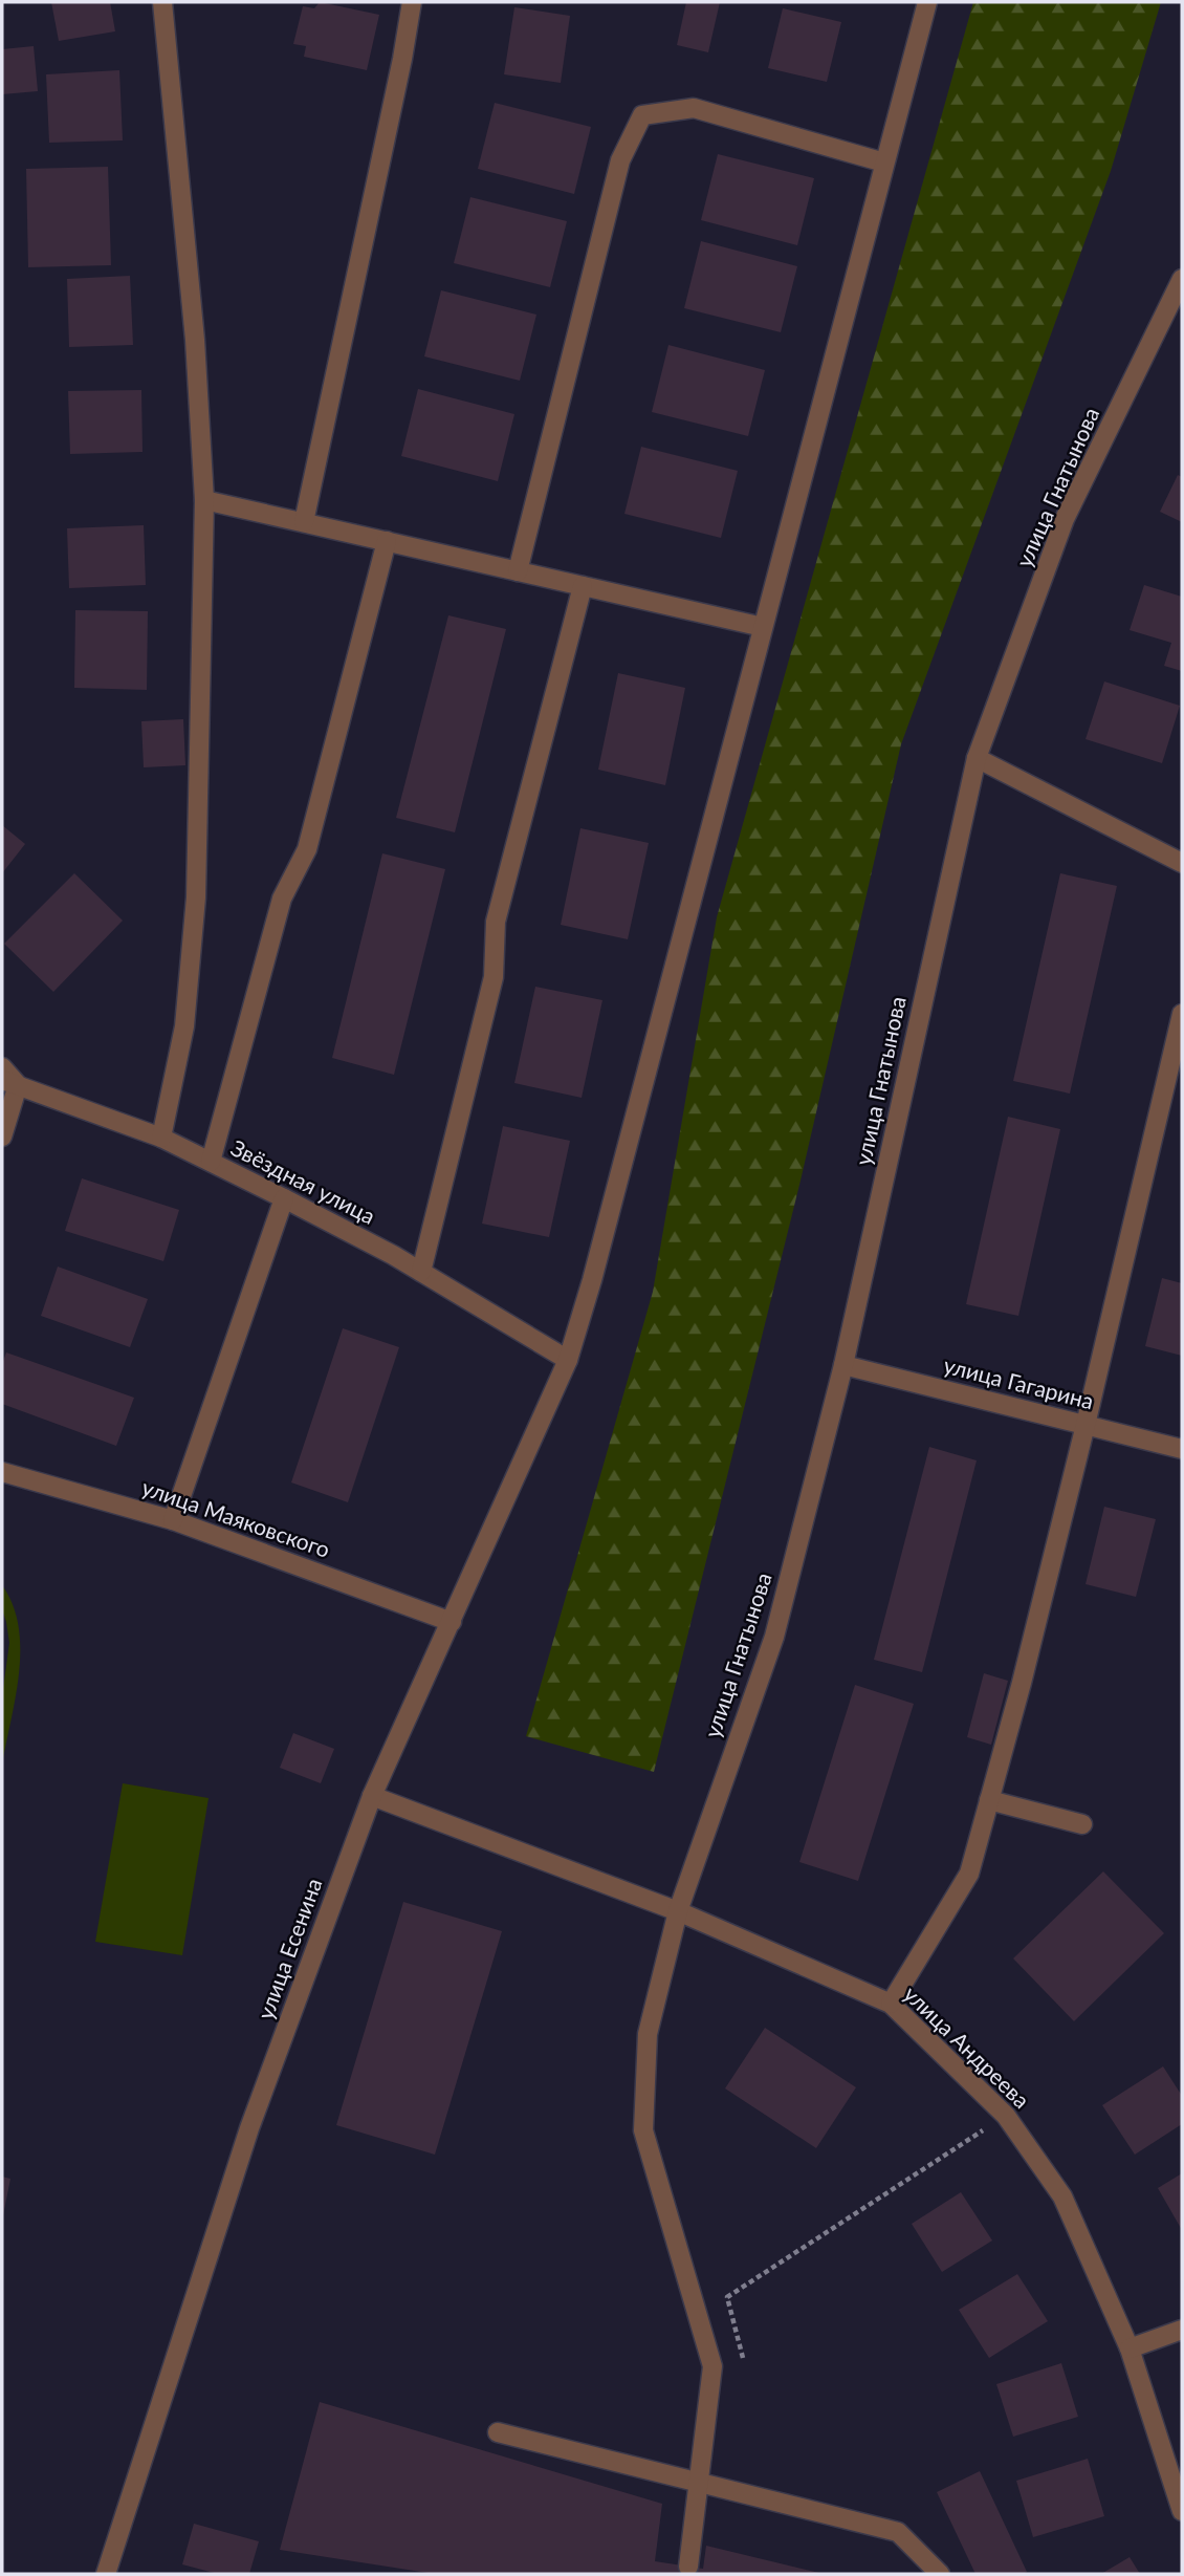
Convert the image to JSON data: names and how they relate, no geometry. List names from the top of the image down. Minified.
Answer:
{"streets":{"street":["улица Гнатынова","Звёздная улица","улица Гагарина","улица Маяковского","улица Есенина","улица Андреева"]},"crossings":[["улица Гнатынова","улица Гагарина"],["улица Гнатынова","улица Андреева"],["Звёздная улица","улица Есенина"],["улица Маяковского","улица Есенина"],["улица Есенина","улица Андреева"]]}
